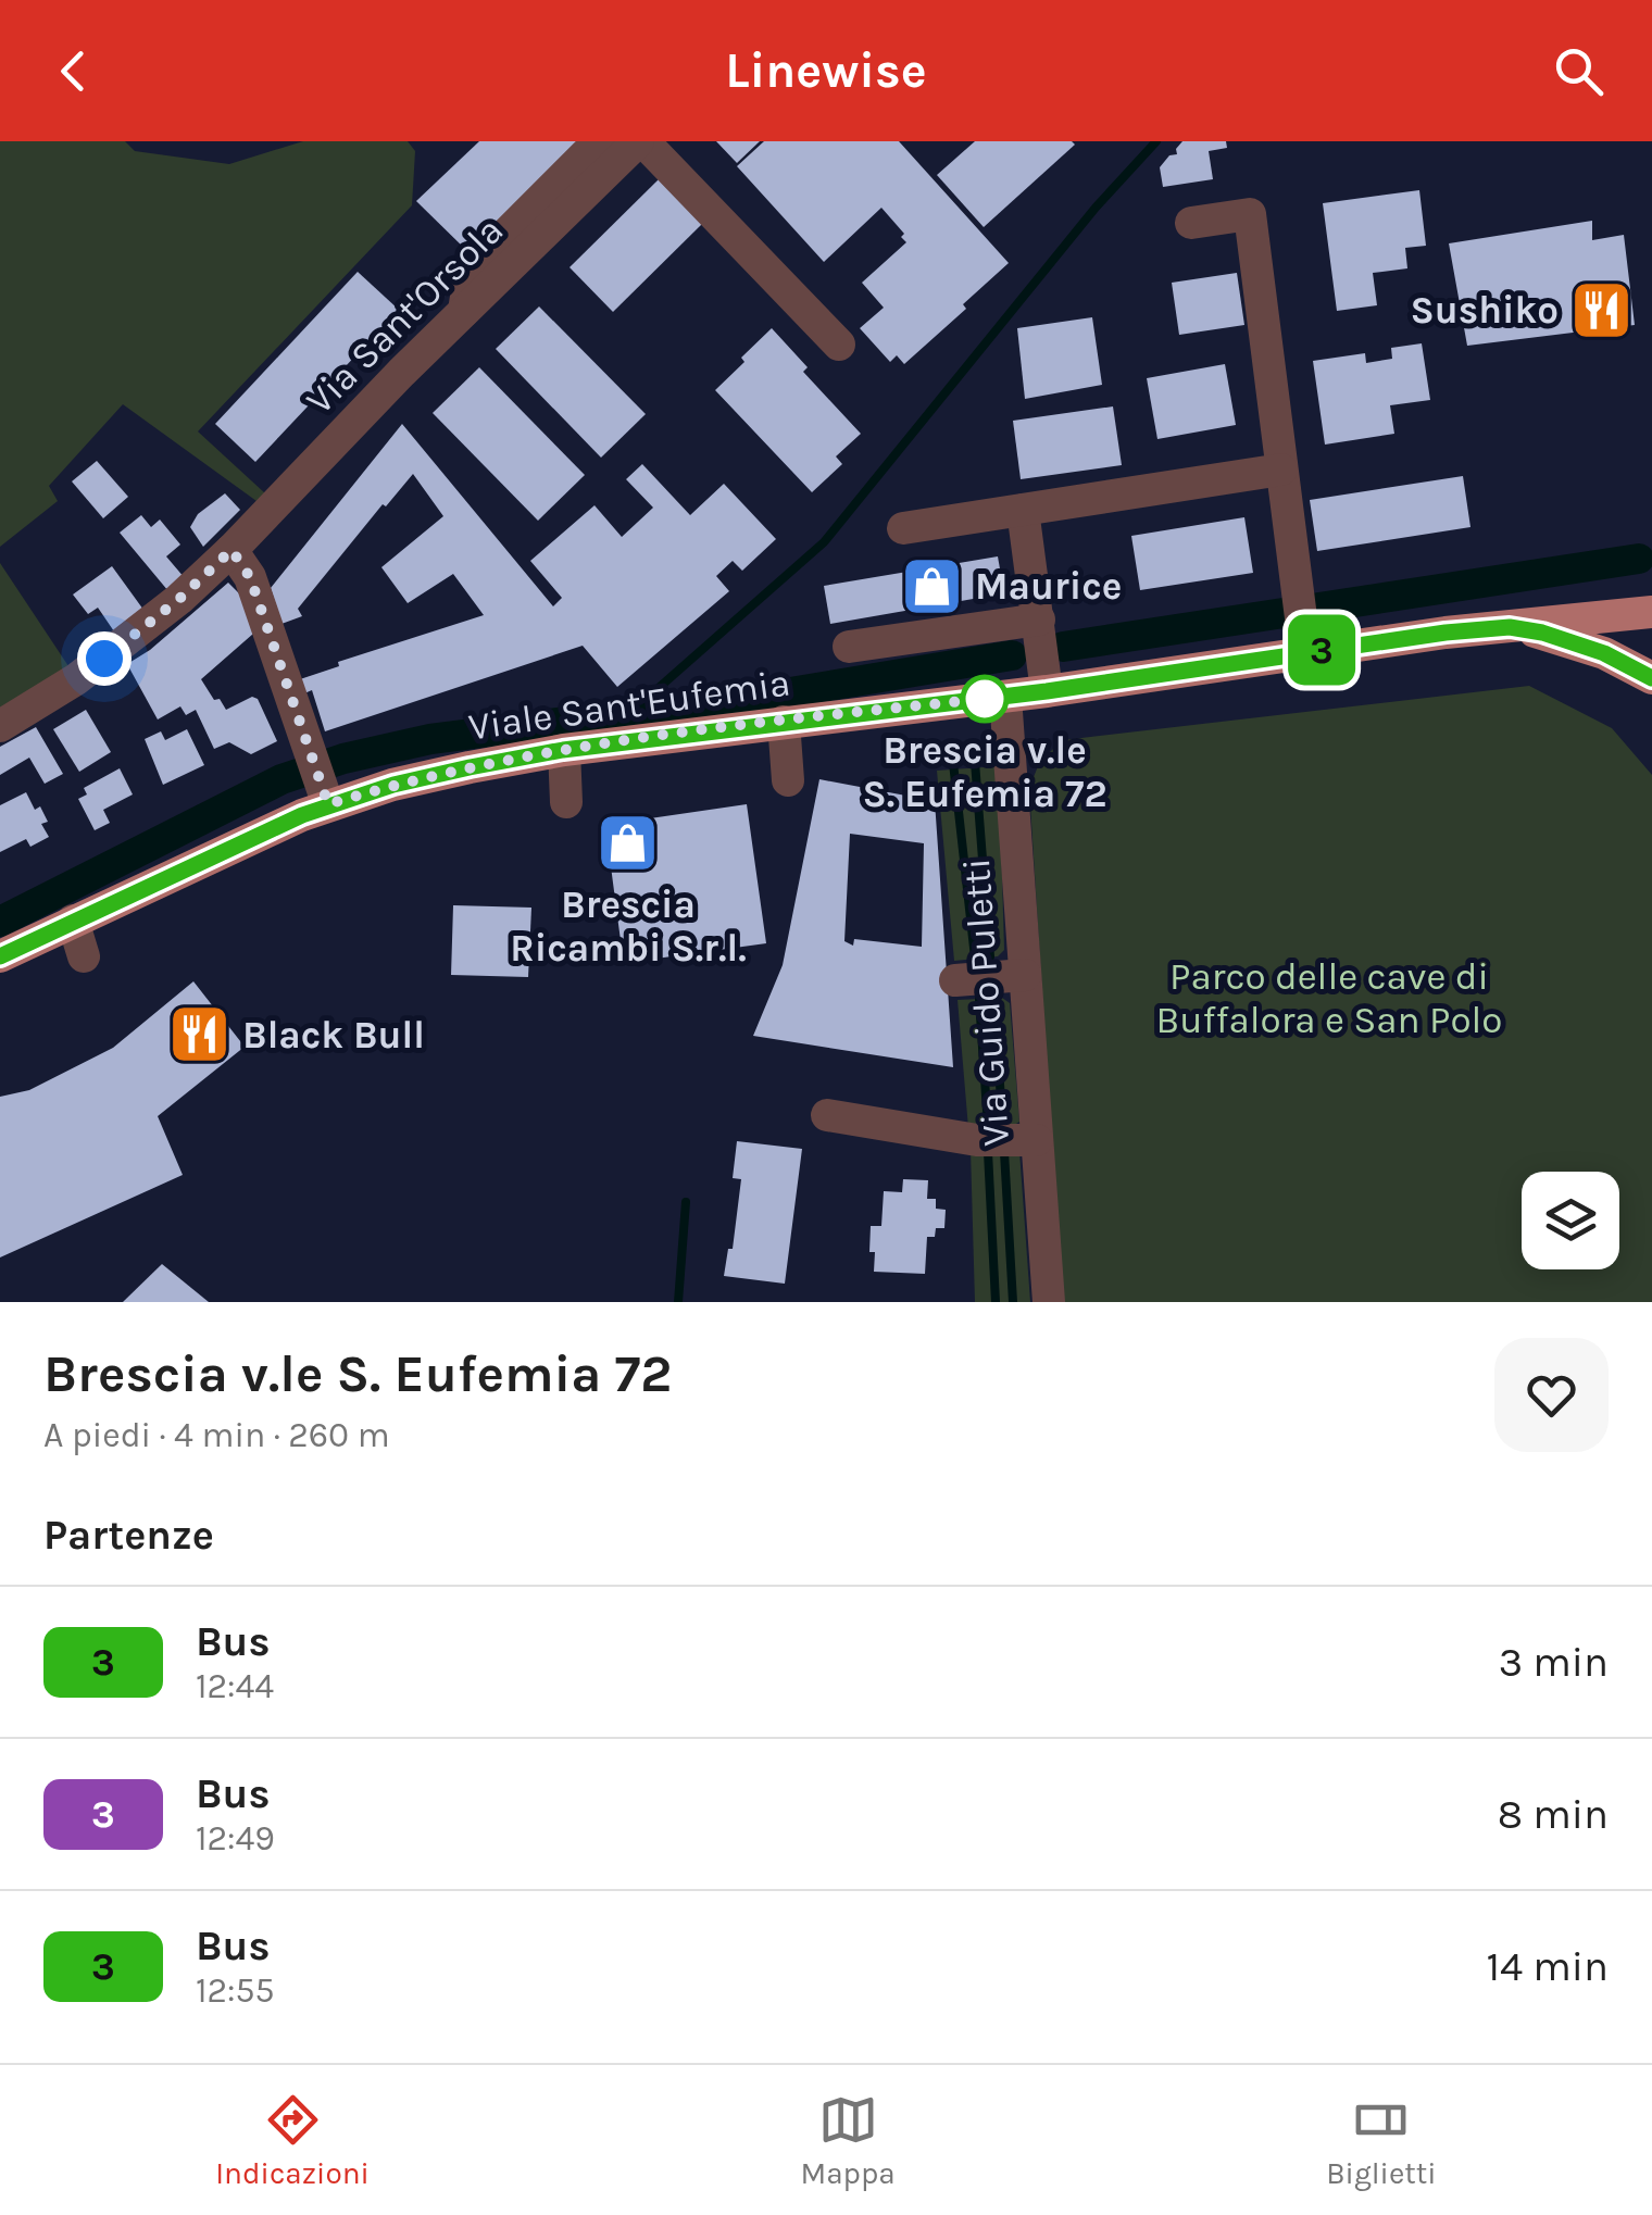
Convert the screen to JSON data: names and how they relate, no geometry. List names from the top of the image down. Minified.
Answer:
{"streets":{"main road":["Viale Sant'Eufemia"],"street":["Via Sant'Orsola","Via Guido Puletti"]},"crossings":[["Viale Sant'Eufemia","Via Guido Puletti"]],"parks":["Parco delle cave di Buffalora e San Polo"],"places":{"restaurant":["Sushiko","Black Bull"],"shop":["Maurice","Brescia Ricambi S.r.l."],"other":["Brescia v.le S. Eufemia 72"]},"lines":["bus line 3"],"page":{"header":"Linewise","on_map":"3","heading":[["Brescia v.le S. Eufemia 72","A piedi · 4 min · 260 m"],"Partenze"],"list":[{"mark":"3","name":"Bus","note":"12:44","value":"3 min"},{"mark":"3","name":"Bus","note":"12:49","value":"8 min"},{"mark":"3","name":"Bus","note":"12:55","value":"14 min"}],"tabs":["Indicazioni","Mappa","Biglietti"]}}
